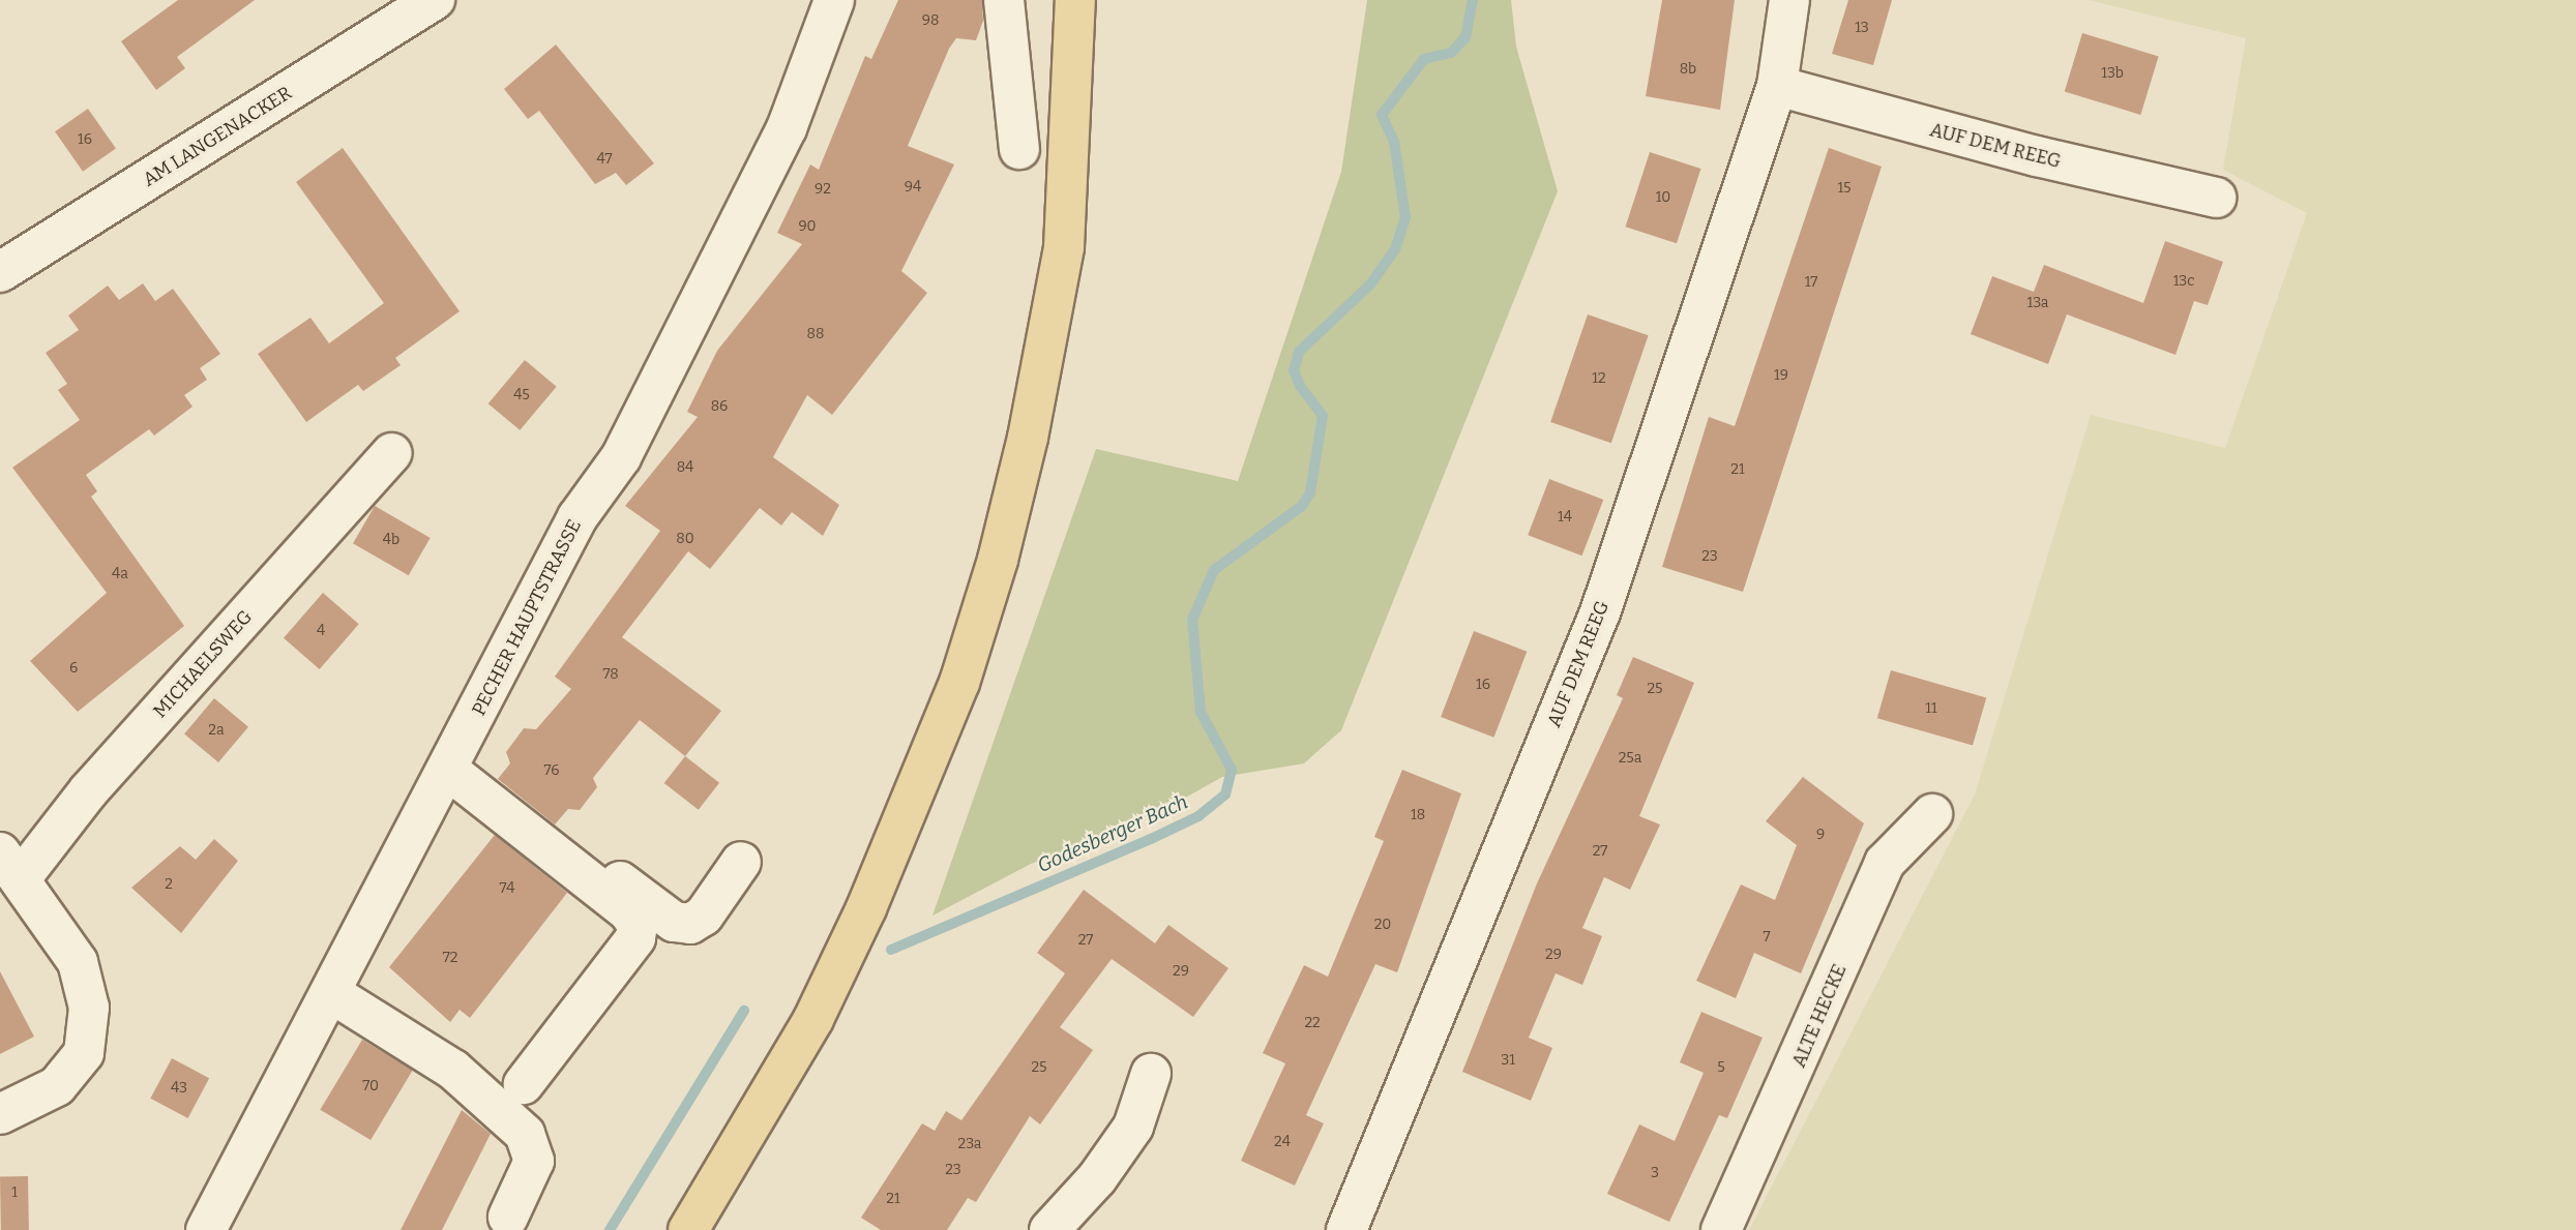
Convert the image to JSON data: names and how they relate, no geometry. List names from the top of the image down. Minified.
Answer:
{"streets":{"street":["AM LANGENACKER","AUF DEM REEG","PECHER HAUPTSTRASSE","MICHAELSWEG","ALTE HECKE"]},"water":["Godesberger Bach"],"house_numbers":["98","13","8b","13b","16","47","94","15","92","10","90","13c","17","13a","88","19","12","45","86","84","21","14","80","4b","23","4a","4","6","78","16","25","11","2a","25a","76","18","9","27","2","74","20","7","27","29","72","29","22","31","25","5","70","43","24","23a","23","3","1","21"]}
